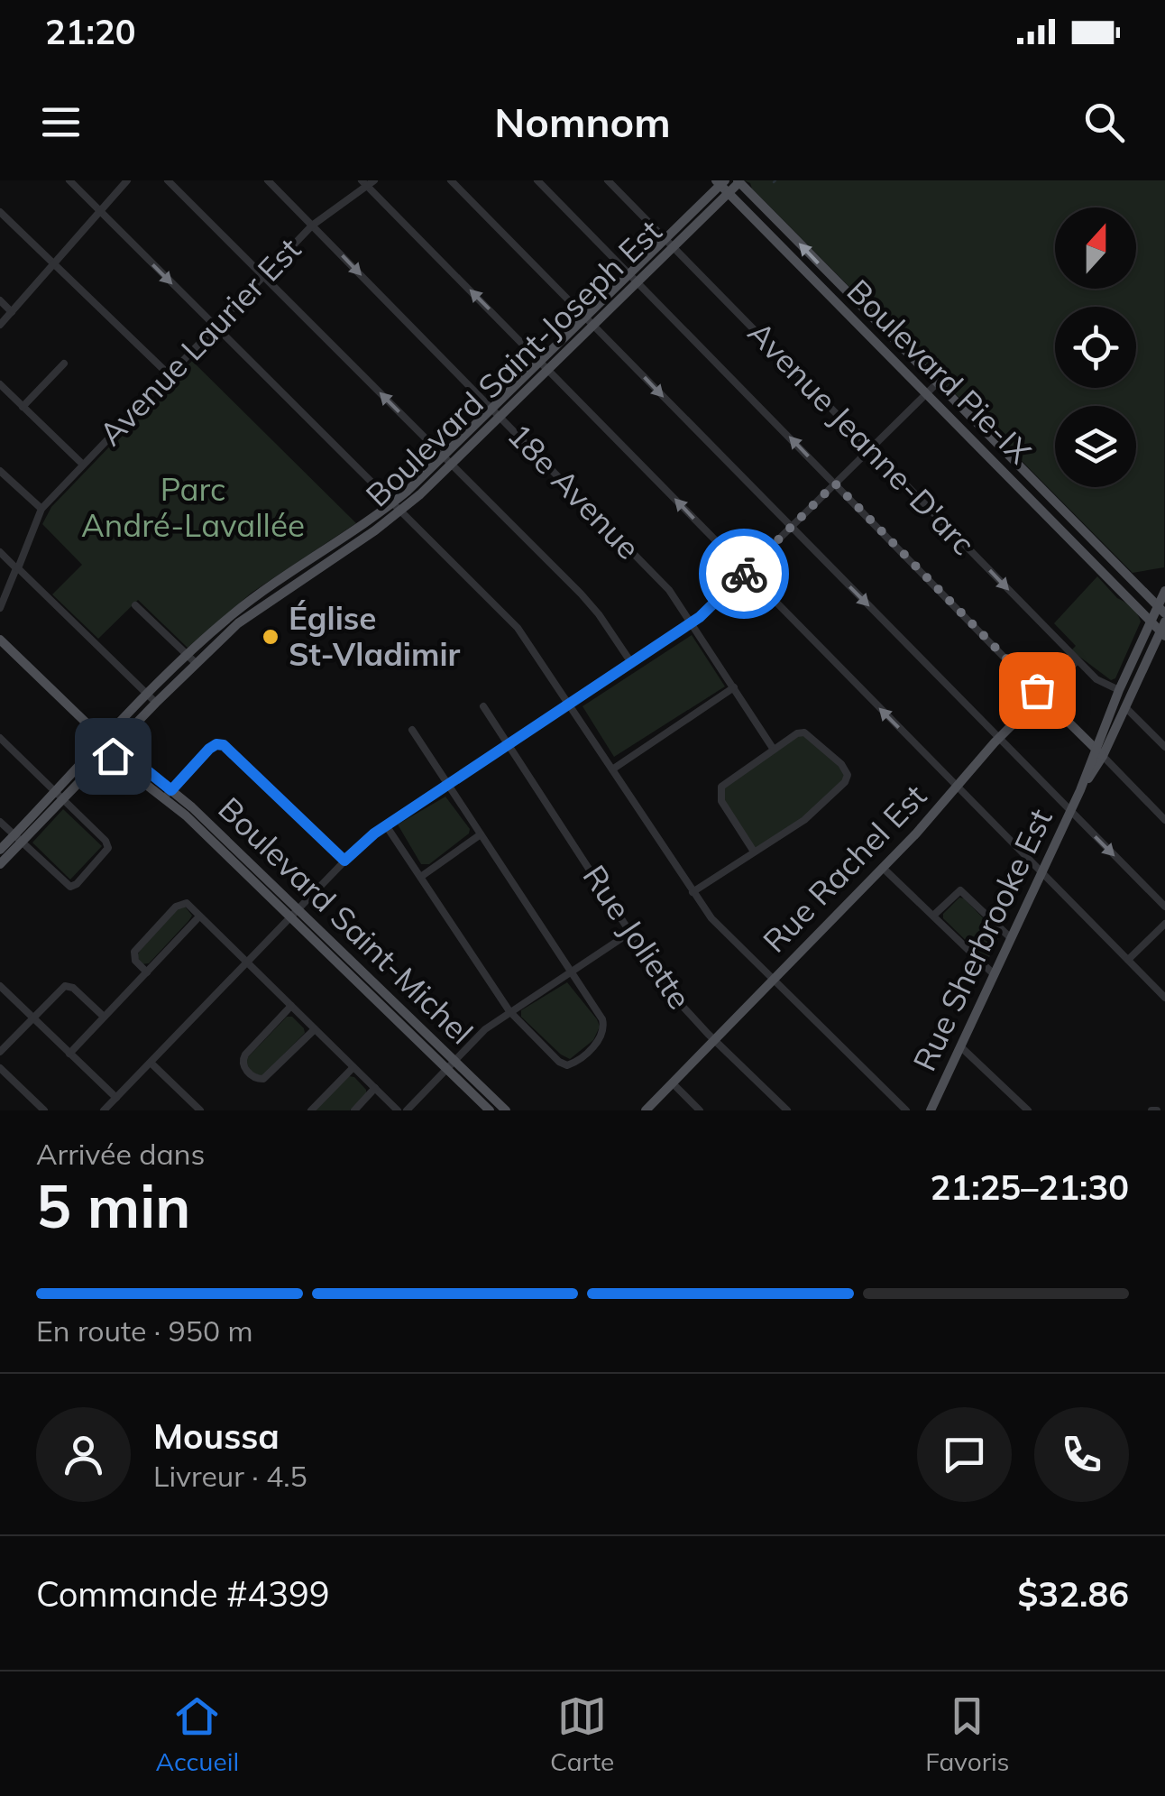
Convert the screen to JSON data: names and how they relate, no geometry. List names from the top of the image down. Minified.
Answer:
{"streets":{"main road":["Boulevard Saint-Joseph Est","Boulevard Pie-IX","Rue Rachel Est","Boulevard Saint-Michel","Rue Sherbrooke Est"],"street":["Avenue Laurier Est","Avenue Jeanne-D'arc","18e Avenue","Rue Joliette"]},"crossings":[["Avenue Laurier Est","18e Avenue"],["Boulevard Saint-Joseph Est","Boulevard Pie-IX"],["Boulevard Saint-Joseph Est","Avenue Jeanne-D'arc"],["Boulevard Saint-Joseph Est","18e Avenue"],["Boulevard Saint-Joseph Est","Boulevard Saint-Michel"],["Boulevard Pie-IX","Rue Sherbrooke Est"],["Avenue Jeanne-D'arc","Rue Rachel Est"],["Avenue Jeanne-D'arc","Rue Sherbrooke Est"],["Rue Rachel Est","Rue Joliette"]],"parks":["Parc André-Lavallée"],"places":["Église St-Vladimir"],"north":"top","page":{"status":"21:20","header":"Nomnom","heading":["5 min","Arrivée dans","21:25–21:30"],"panel":["Moussa","Livreur · 4.5","Commande #4399","$32.86"],"bar":"En route · 950 m","tabs":["Accueil","Carte","Favoris"]}}
